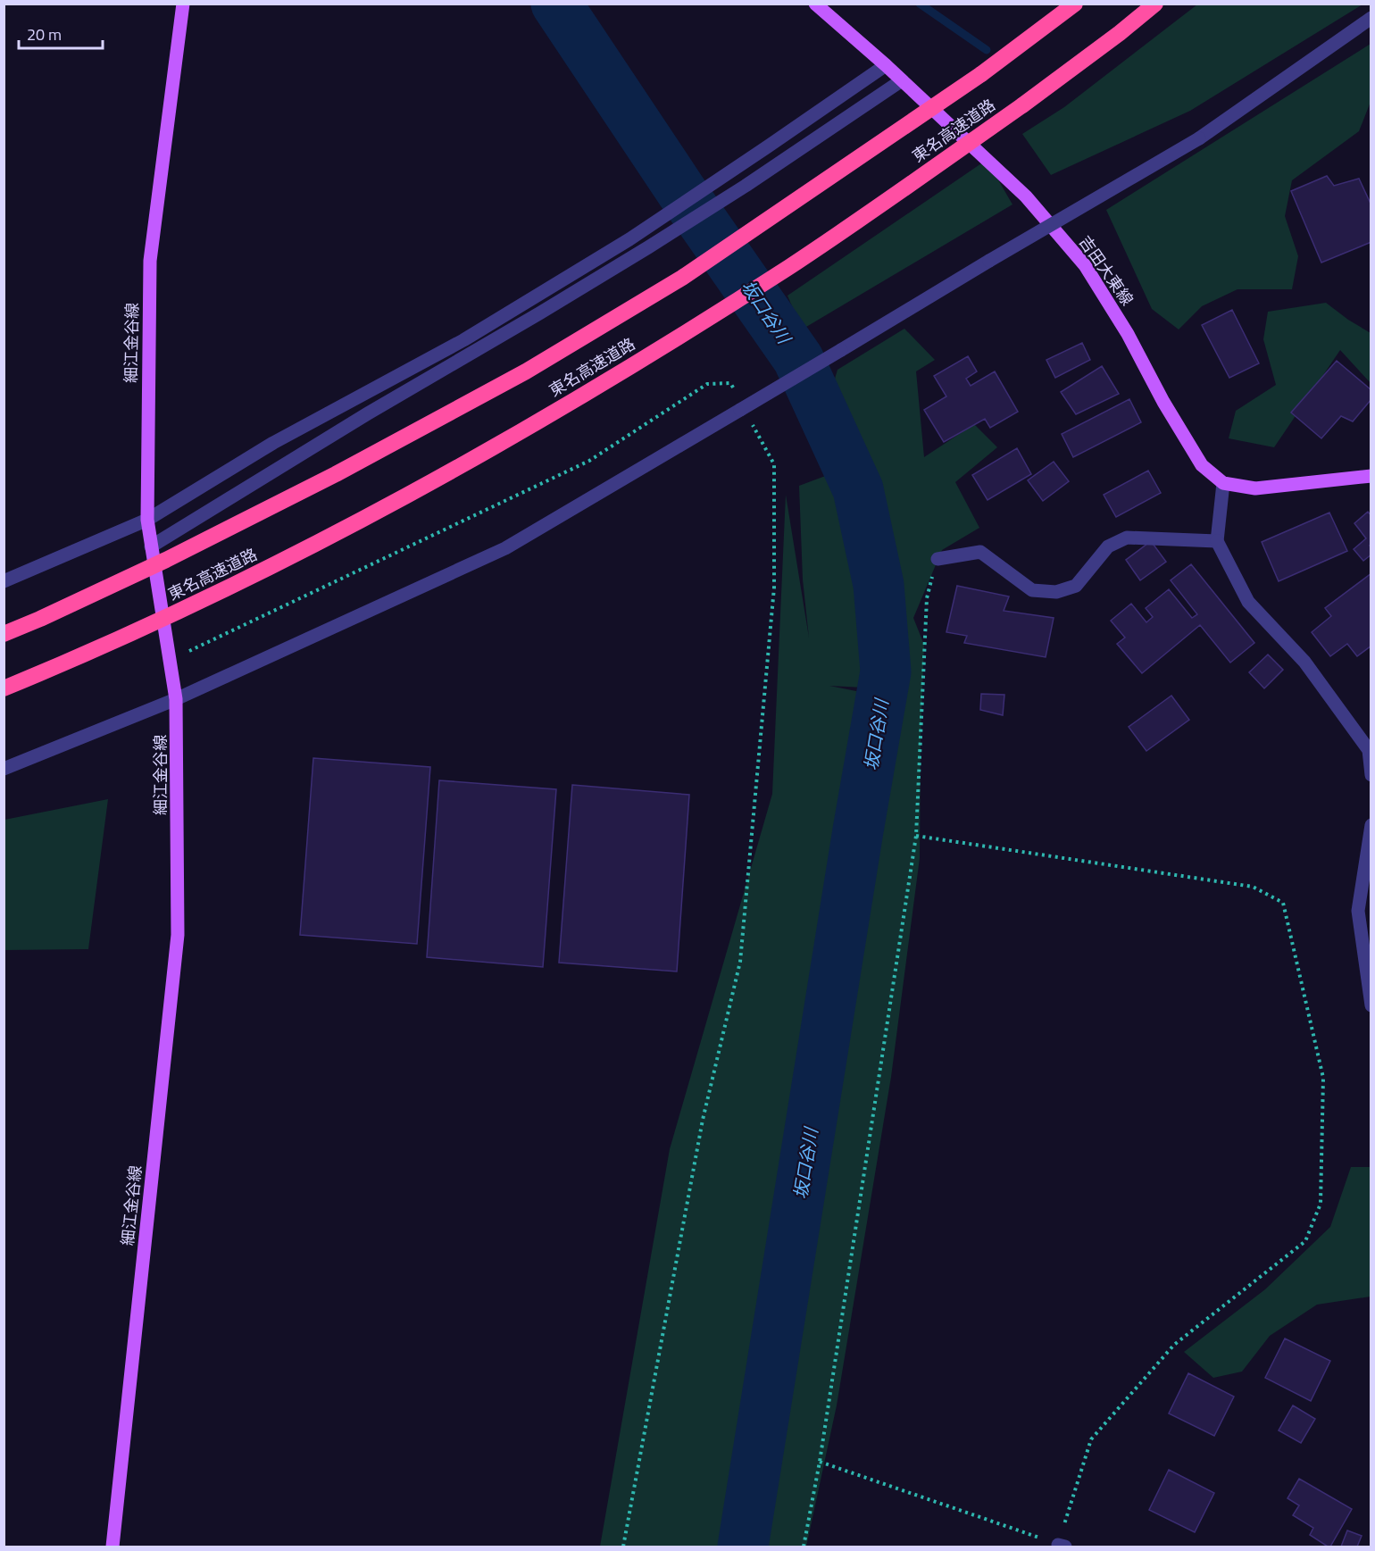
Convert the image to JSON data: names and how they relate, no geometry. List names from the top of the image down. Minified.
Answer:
{"streets":{"highway":["東名高速道路"],"main road":["吉田大東線","細江金谷線"]},"water":["坂口谷川"],"scale_bar":"20 m"}
